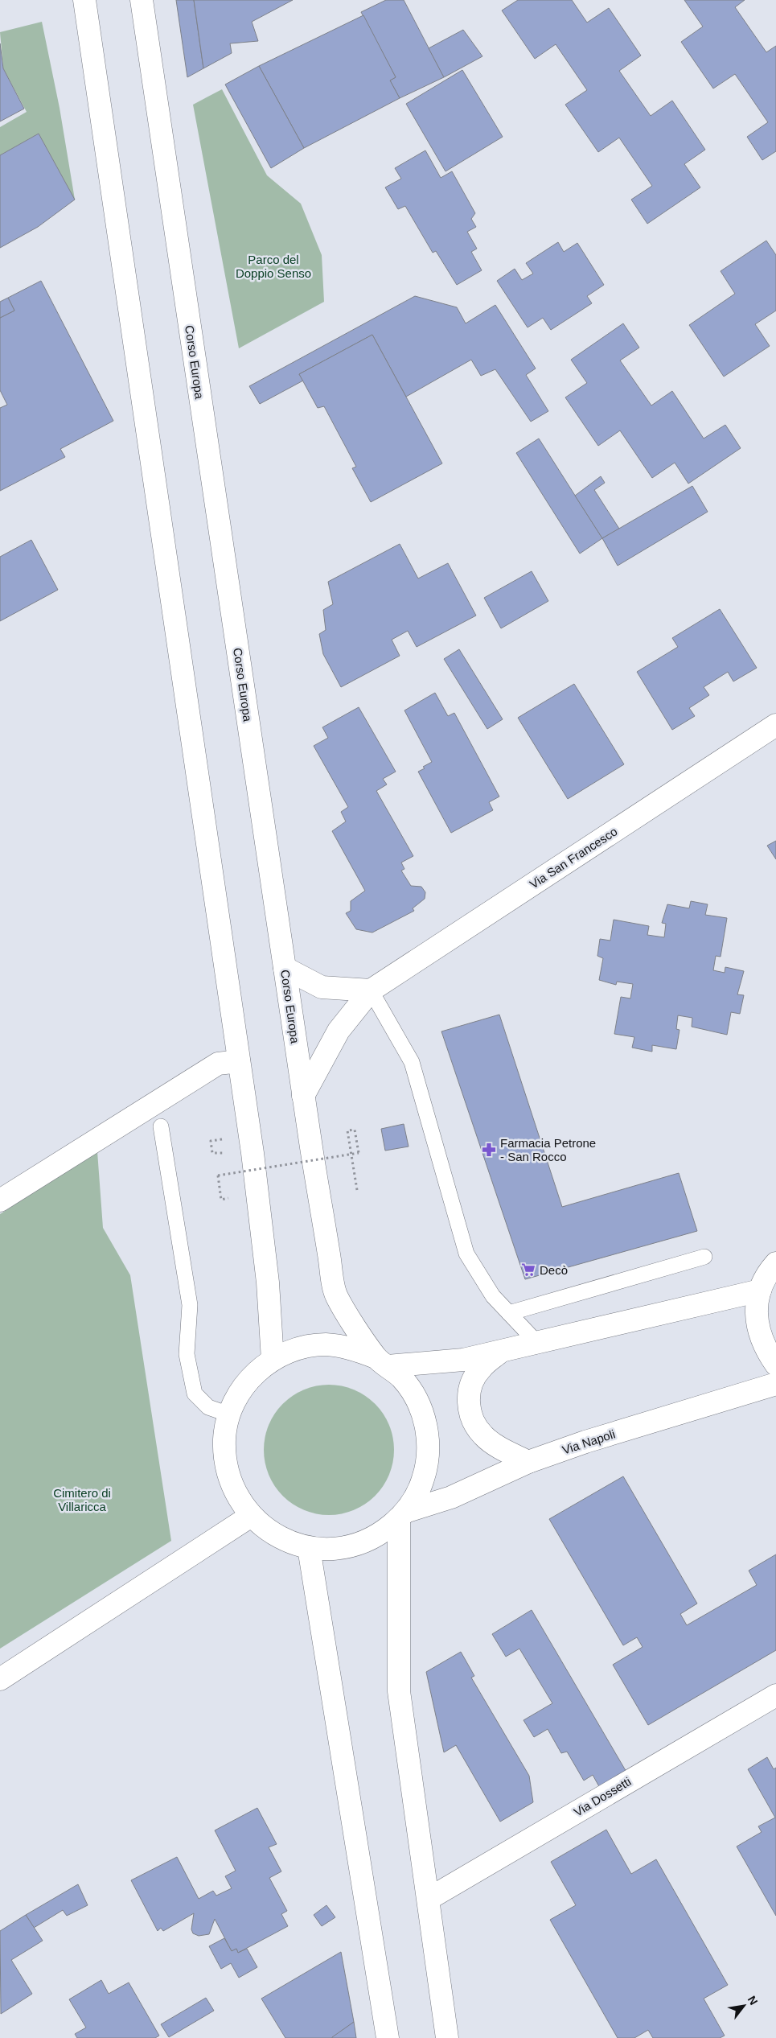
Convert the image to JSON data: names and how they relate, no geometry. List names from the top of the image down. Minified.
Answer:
{"streets":{"main road":["Corso Europa","Via San Francesco","Via Napoli","Via Dossetti"]},"crossings":[["Corso Europa","Via San Francesco"]],"parks":["Parco del Doppio Senso","Cimitero di Villaricca"],"places":{"pharmacy":["Farmacia Petrone - San Rocco"],"supermarket":["Decò"]},"north":"top right"}
